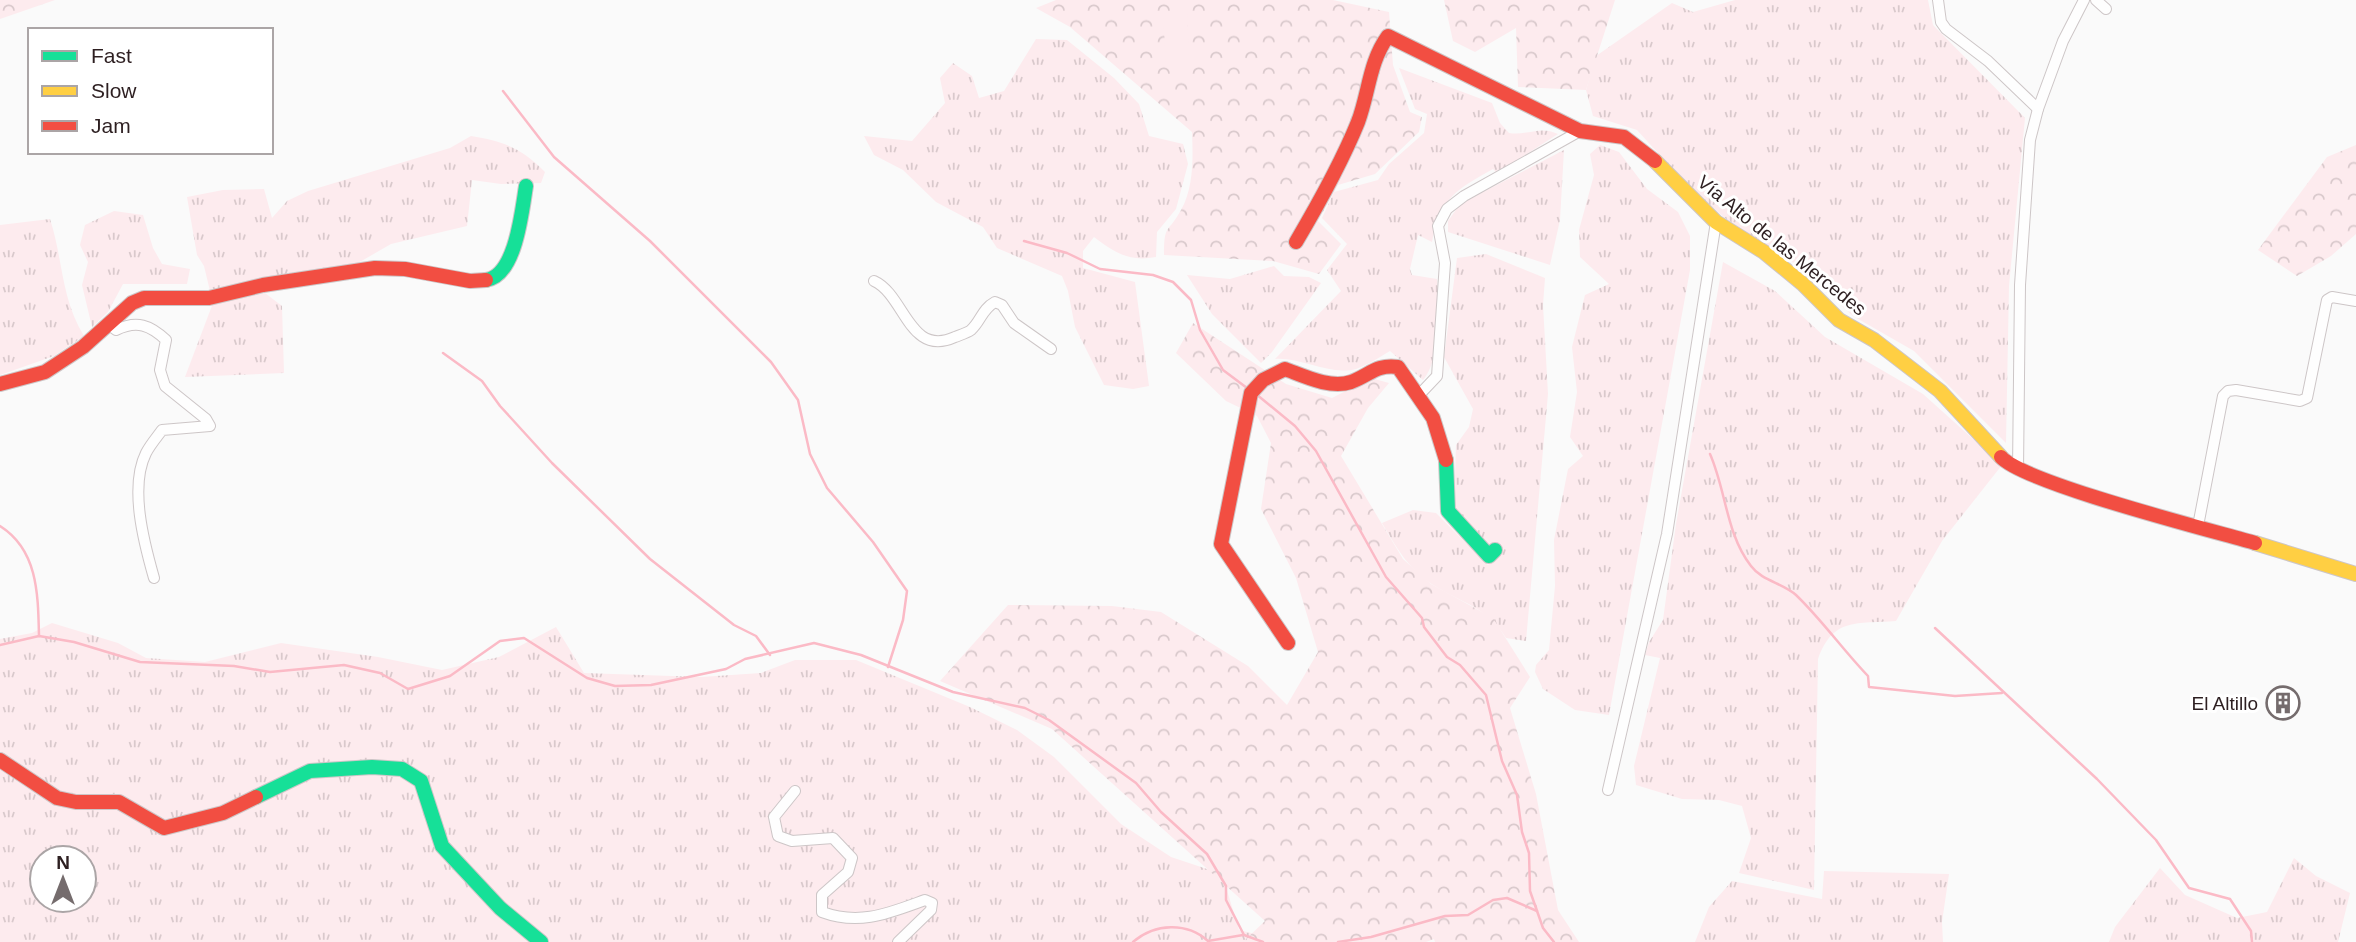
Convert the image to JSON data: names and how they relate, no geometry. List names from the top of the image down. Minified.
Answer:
{"streets":{"street":["Vía Alto de las Mercedes"]},"places":{"building":["El Altillo"]},"legend":["Fast","Slow","Jam"],"north":"top"}
